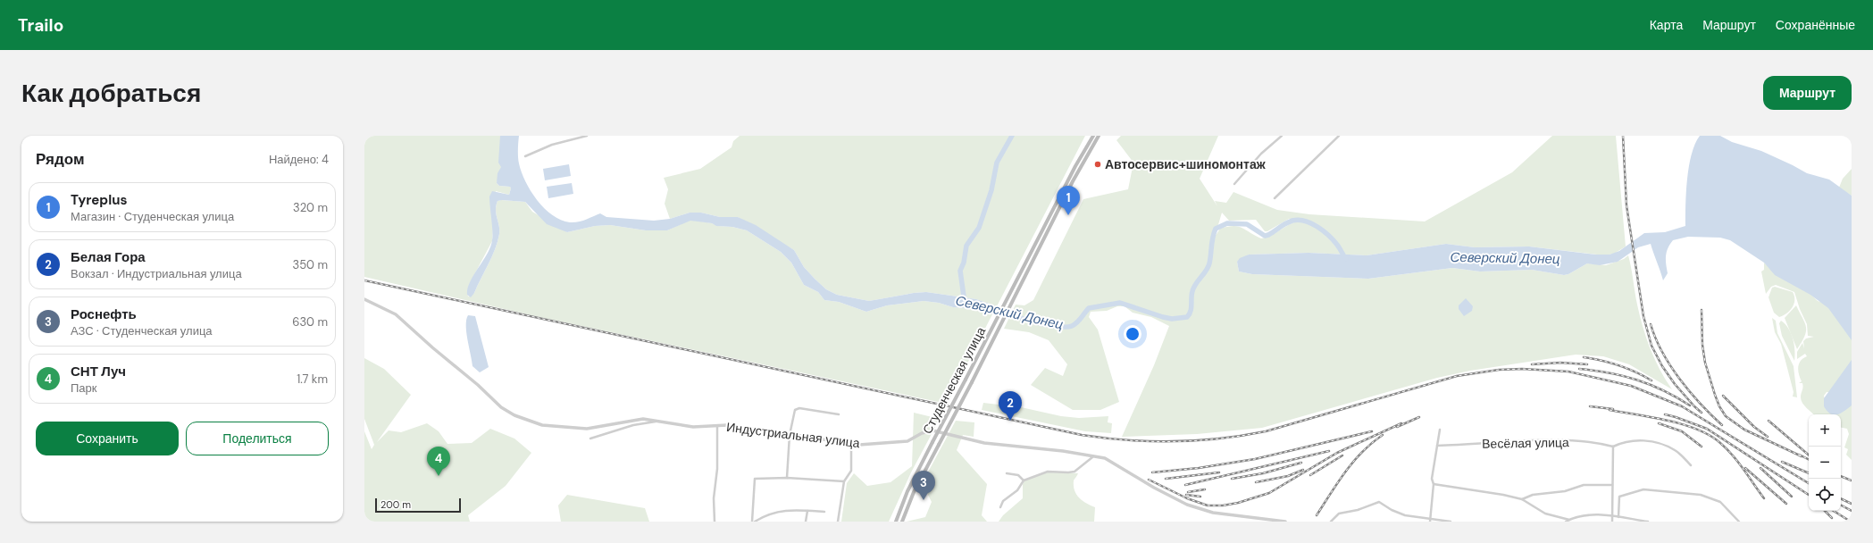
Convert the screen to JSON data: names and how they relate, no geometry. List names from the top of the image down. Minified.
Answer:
{"streets":{"main road":["Студенческая улица"],"street":["Индустриальная улица","Весёлая улица"]},"water":["Северский Донец"],"places":["Автосервис+шиномонтаж"],"scale_bar":"200 m","page":{"header":"Trailo","nav":["Карта","Маршрут","Сохранённые"],"buttons":["Маршрут",["Сохранить","Поделиться"]],"title":"Как добраться","heading":["Рядом","Найдено: 4"],"list":[{"mark":"1","name":"Tyreplus","note":"Магазин · Студенческая улица","value":"320 m"},{"mark":"2","name":"Белая Гора","note":"Вокзал · Индустриальная улица","value":"350 m"},{"mark":"3","name":"Роснефть","note":"АЗС · Студенческая улица","value":"630 m"},{"mark":"4","name":"СНТ Луч","note":"Парк","value":"1.7 km"}],"pins":["1","2","4","3"],"map_buttons":["+","−"],"scale":"200 m"}}
